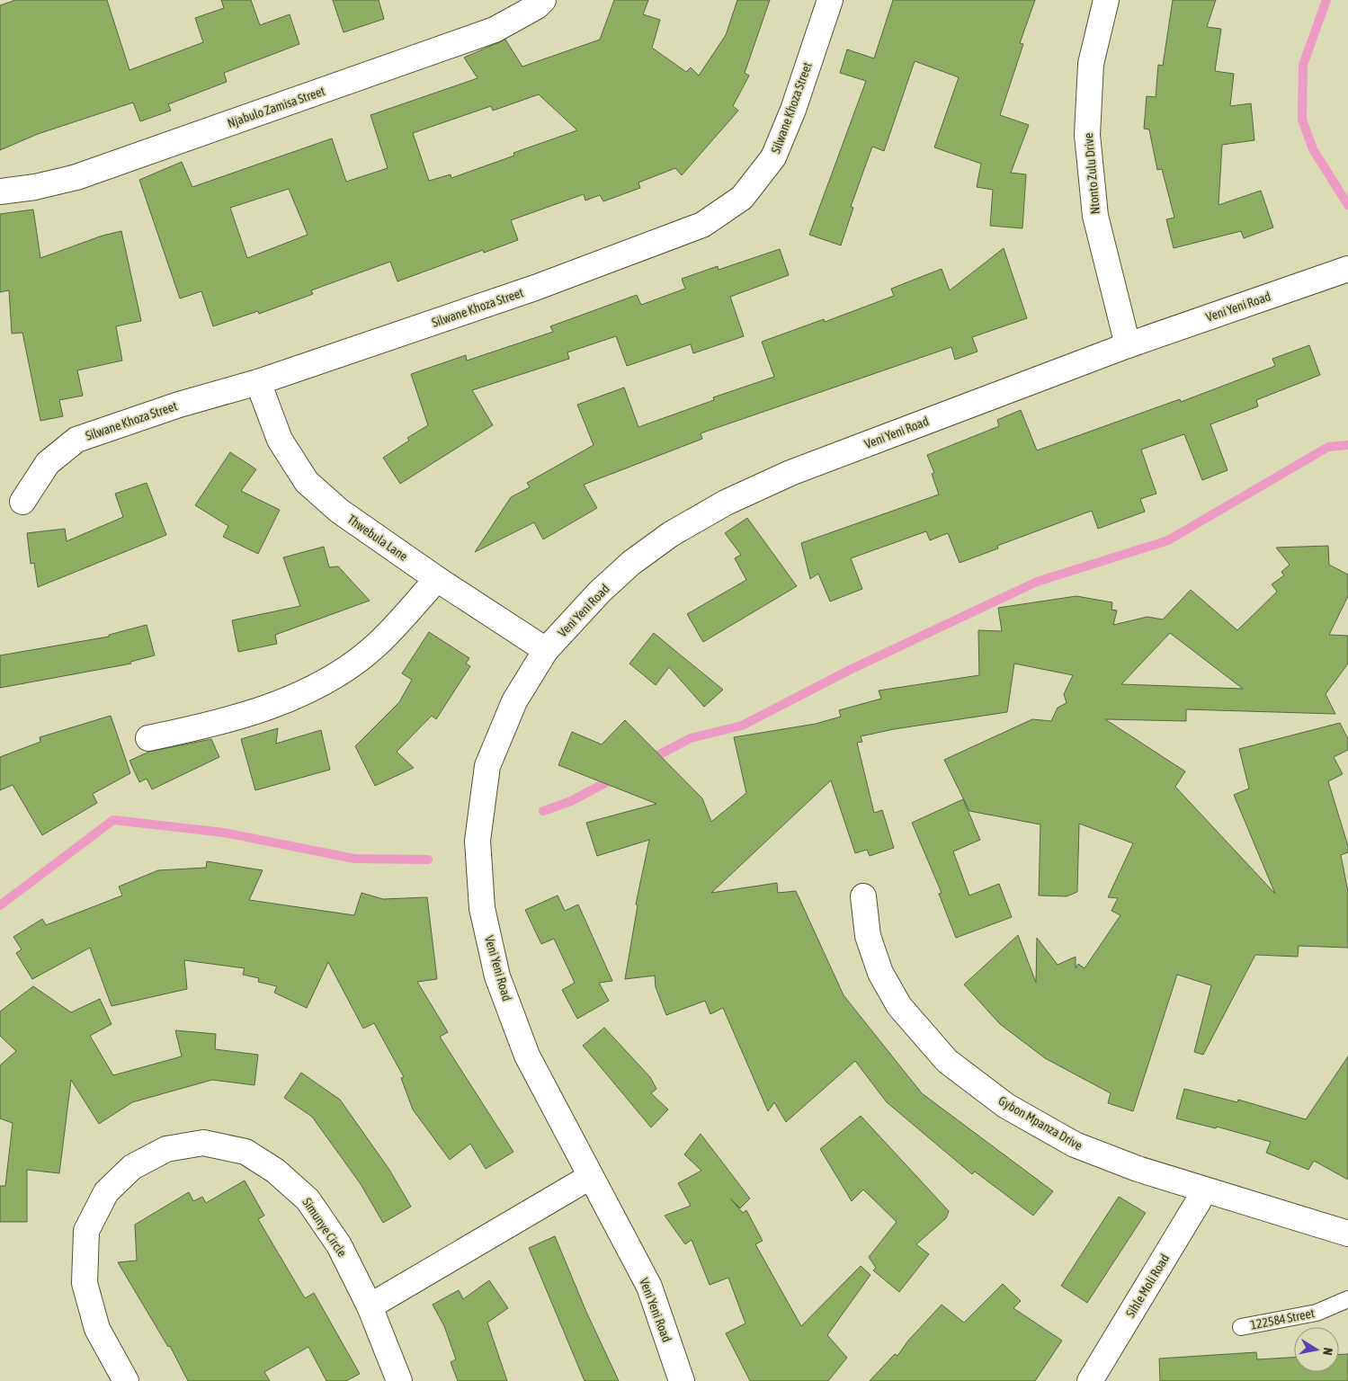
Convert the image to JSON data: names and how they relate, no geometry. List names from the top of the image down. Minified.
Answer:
{"streets":{"street":["Njabulo Zamisa Street","Silwane Khoza Street","Ntonto Zulu Drive","Veni Yeni Road","Thwebula Lane","Gybon Mpanza Drive","Simunye Circle","Sihle Moli Road"],"lane":["122584 Street"]},"crossings":[["Silwane Khoza Street","Thwebula Lane"],["Ntonto Zulu Drive","Veni Yeni Road"],["Veni Yeni Road","Thwebula Lane"],["Gybon Mpanza Drive","Sihle Moli Road"]],"north":"right"}
